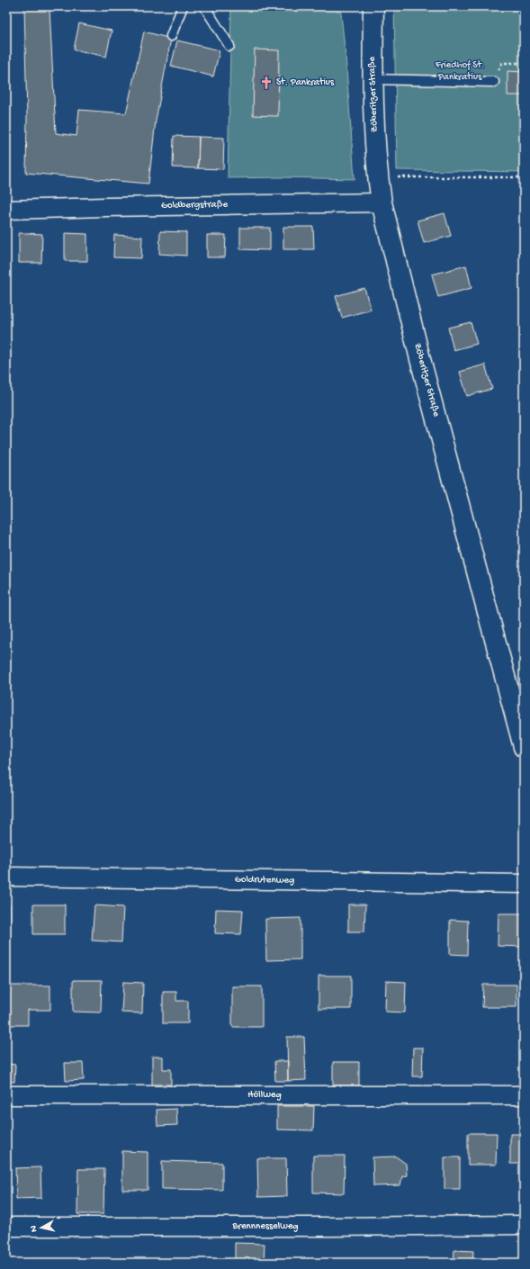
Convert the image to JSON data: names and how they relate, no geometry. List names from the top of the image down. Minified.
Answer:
{"streets":{"street":["Zöberitzer Straße","Goldbergstraße","Goldrutenweg","Höllweg","Brennnesselweg"]},"crossings":[["Zöberitzer Straße","Goldbergstraße"]],"parks":["Friedhof St. Pankratius"],"places":{"church":["St. Pankratius"]},"north":"left"}
